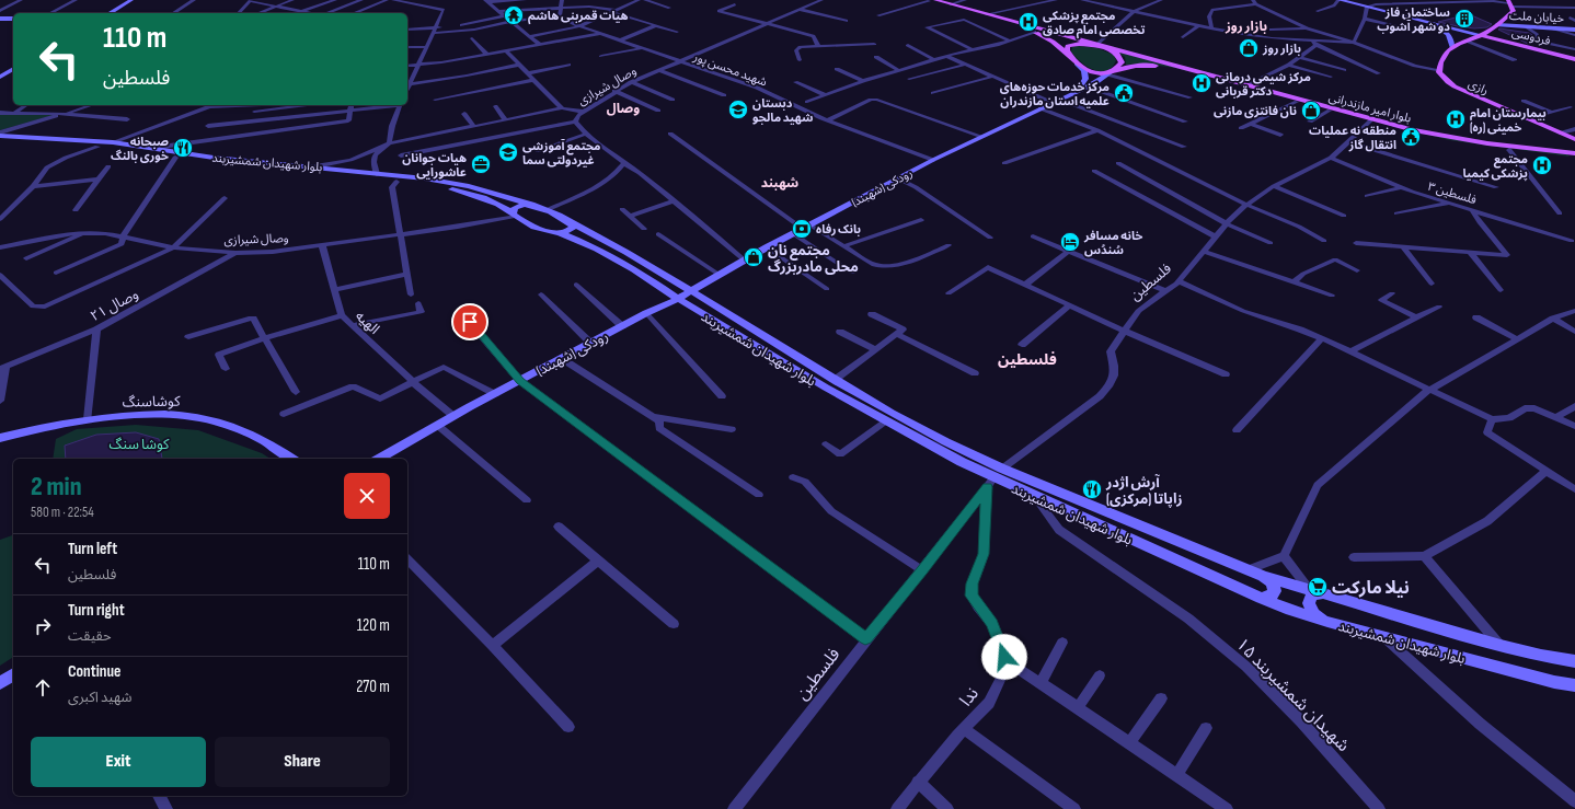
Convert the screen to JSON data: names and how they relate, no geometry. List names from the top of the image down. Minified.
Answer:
{"streets":{"main road":["خیابان ملت","فردوسی","رازی","بلوار امیر مازندرانی","بلوار شهیدان شمشیربند","رودکی (شهبند)","کوشاسنگ"],"street":["شهید محسن پور","وصال شیرازی","فلسطین ۳","فلسطین","وصال ۲۱","الهیه","۱۵ شهیدان شمشیربند","ندا"]},"crossings":[["شهید محسن پور","وصال شیرازی"],["شهید محسن پور","رودکی (شهبند)"],["وصال شیرازی","بلوار شهیدان شمشیربند"],["وصال شیرازی","رودکی (شهبند)"],["وصال شیرازی","وصال ۲۱"],["رازی","بلوار امیر مازندرانی"],["بلوار امیر مازندرانی","رودکی (شهبند)"],["بلوار امیر مازندرانی","فلسطین"],["بلوار شهیدان شمشیربند","رودکی (شهبند)"],["بلوار شهیدان شمشیربند","فلسطین"],["بلوار شهیدان شمشیربند","۱۵ شهیدان شمشیربند"],["رودکی (شهبند)","الهیه"],["فلسطین ۳","فلسطین"]],"districts":["بازار روز","وصال","شهبند","فلسطین"],"parks":["کوشا سنگ"],"places":{"temple":["هیات قمربنی هاشم"],"building":["ساختمان فاز دو شهر آشوب"],"hospital":["مجتمع پزشکی تخصصی امام صادق","مرکز شیمی درمانی دکتر قربانی","بیمارستان امام خمینی (ره)","مجتمع پزشکی کیمیا"],"shop":["بازار روز","نان فانتزی مازنی","مجتمع نان محلی مادربزرگ"],"public building":["مرکز خدمات حوزه‌های علمیه استان مازندران","منطقه نه عملیات انتقال گاز"],"school or university":["دبستان شهید مالجو","مجتمع آموزشی غیردولتی سما"],"restaurant":["صبحانه خوری بالنگ","آرش اژدر زاپاتا (مرکزی)"],"office":["هیات جوانان عاشورایی"],"bank":["بانک رفاه"],"hotel":["خانه مسافر سُندُس"],"supermarket":["نیلا مارکت"]},"page":{"turn":["110 m","فلسطین"],"heading":["2 min","580 m · 22:54"],"list":[{"name":"Turn left","note":"فلسطین","value":"110 m"},{"name":"Turn right","note":"حقیقت","value":"120 m"},{"name":"Continue","note":"شهید اکبری","value":"270 m"}],"buttons":["Exit","Share"]}}
